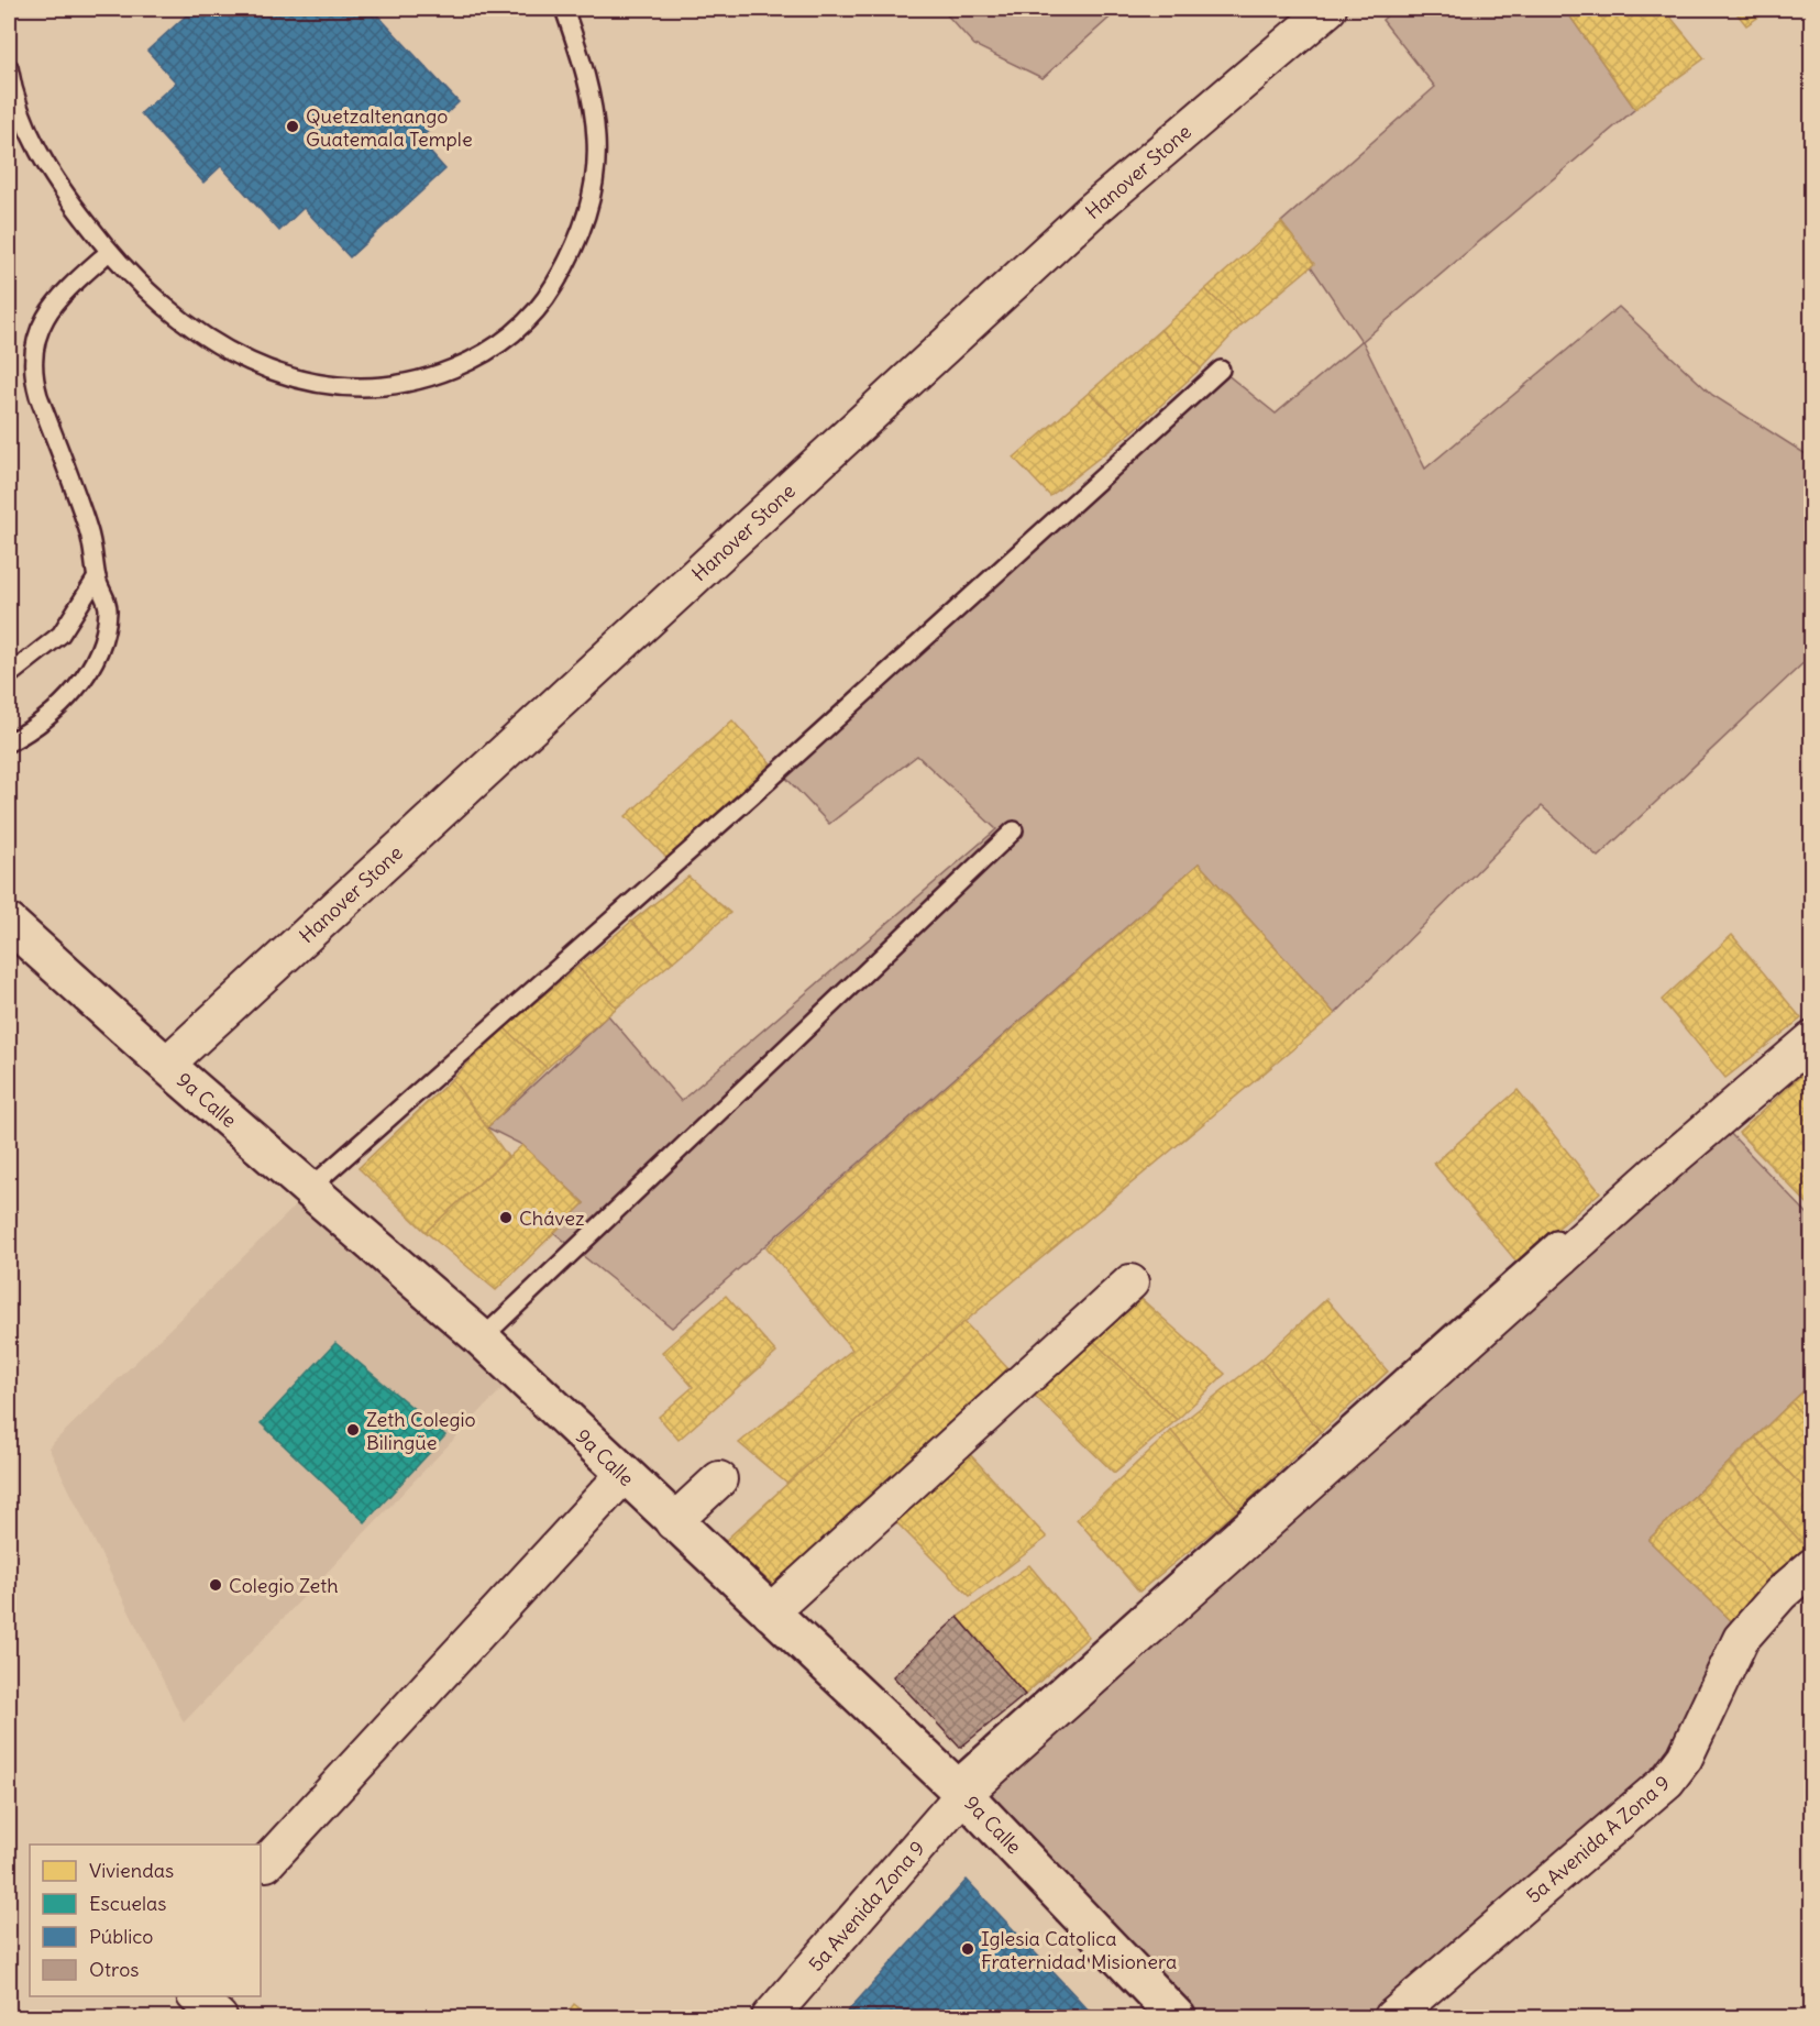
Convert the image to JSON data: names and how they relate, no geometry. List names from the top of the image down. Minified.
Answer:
{"streets":{"street":["Hanover Stone","9a Calle","5a Avenida A Zona 9","5a Avenida Zona 9"]},"crossings":[["Hanover Stone","9a Calle"],["9a Calle","5a Avenida Zona 9"]],"places":["Quetzaltenango Guatemala Temple","Chávez","Zeth Colegio Bilingüe","Colegio Zeth","Iglesia Catolica Fraternidad Misionera"],"legend":["Viviendas","Escuelas","Público","Otros"]}
